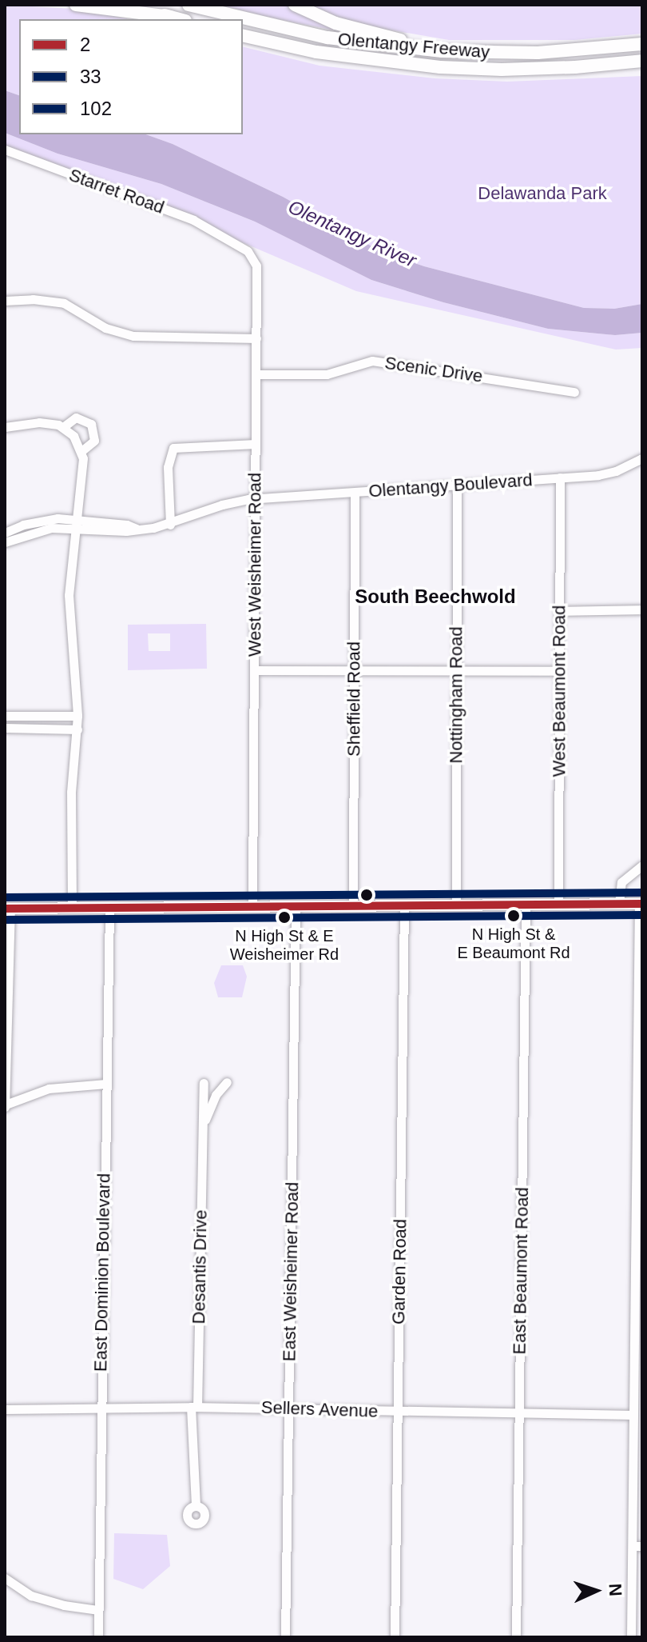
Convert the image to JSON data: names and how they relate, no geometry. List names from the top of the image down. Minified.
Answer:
{"streets":{"highway":["Olentangy Freeway"],"street":["Starret Road","Scenic Drive","Olentangy Boulevard","West Weisheimer Road","West Beaumont Road","Nottingham Road","Sheffield Road","Desantis Drive","East Beaumont Road","East Weisheimer Road","Garden Road","East Dominion Boulevard","Sellers Avenue"]},"crossings":[["Starret Road","West Weisheimer Road"],["Scenic Drive","West Weisheimer Road"],["Olentangy Boulevard","West Weisheimer Road"],["Olentangy Boulevard","West Beaumont Road"],["Olentangy Boulevard","Nottingham Road"],["Olentangy Boulevard","Sheffield Road"],["Desantis Drive","Sellers Avenue"],["East Beaumont Road","Sellers Avenue"],["East Weisheimer Road","Sellers Avenue"],["Garden Road","Sellers Avenue"],["East Dominion Boulevard","Sellers Avenue"]],"districts":["South Beechwold"],"water":["Olentangy River"],"parks":["Delawanda Park"],"places":["N High St & E Beaumont Rd","N High St & E Weisheimer Rd"],"lines":["transit line 102","transit line 2","transit line 33"],"legend":["2","33","102"],"north":"right"}
